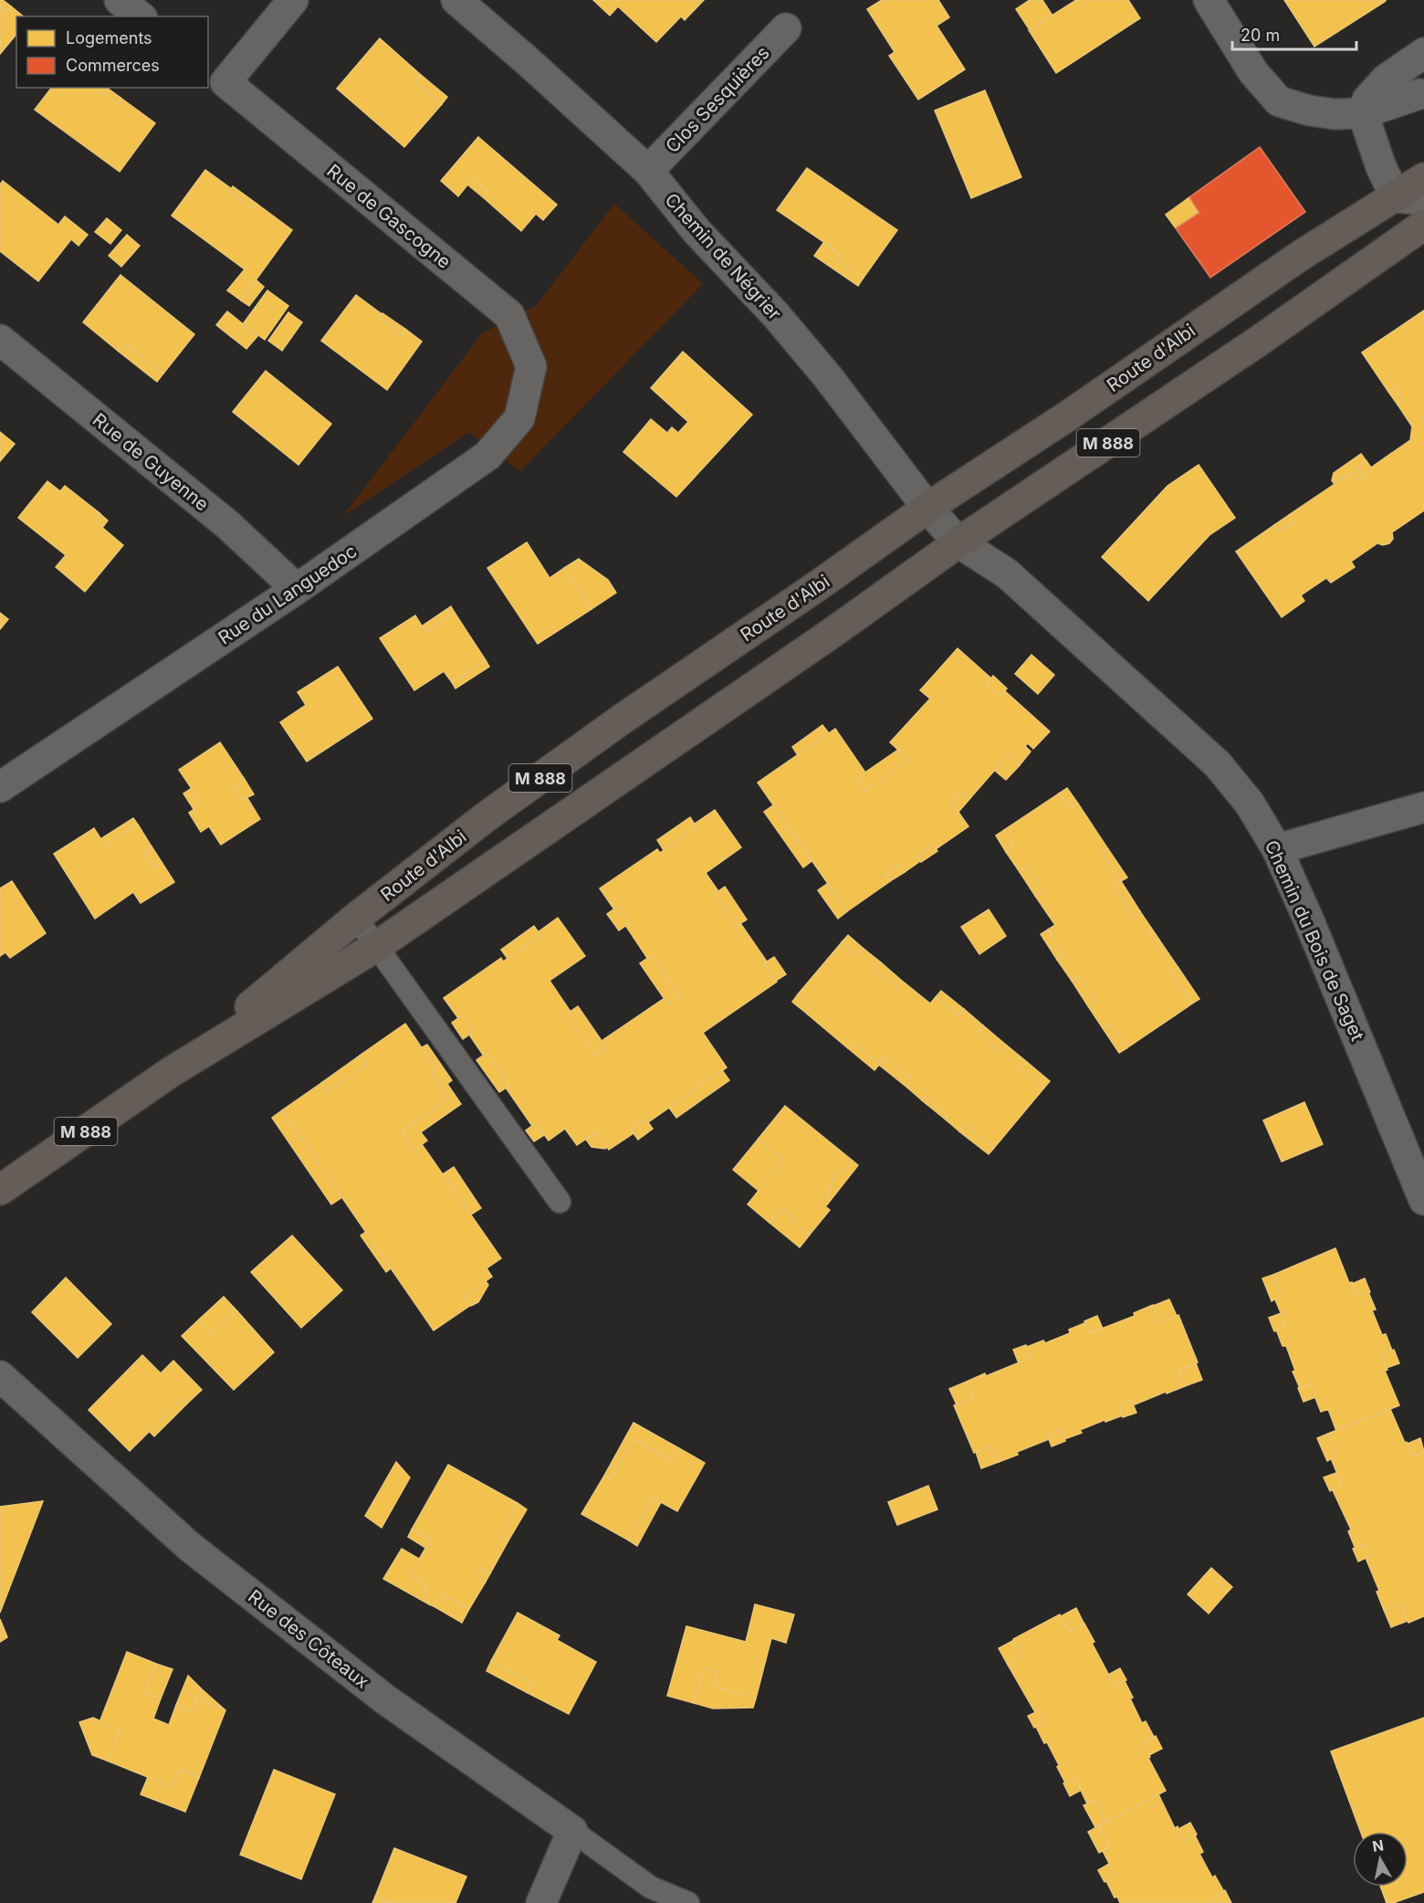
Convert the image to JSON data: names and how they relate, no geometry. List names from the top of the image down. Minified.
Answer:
{"streets":{"main road":["Route d'Albi","M 888"],"street":["Clos Sesquières","Rue de Gascogne","Chemin de Négrier","Rue de Guyenne","Rue du Languedoc","Chemin du Bois de Saget","Rue des Côteaux"]},"crossings":[["Clos Sesquières","Chemin de Négrier"],["Rue de Gascogne","Rue du Languedoc"],["Chemin de Négrier","Route d'Albi"],["Chemin de Négrier","Chemin du Bois de Saget"],["Route d'Albi","Chemin du Bois de Saget"],["Rue de Guyenne","Rue du Languedoc"]],"legend":["Logements","Commerces"],"scale_bar":"20 m","north":"top"}
